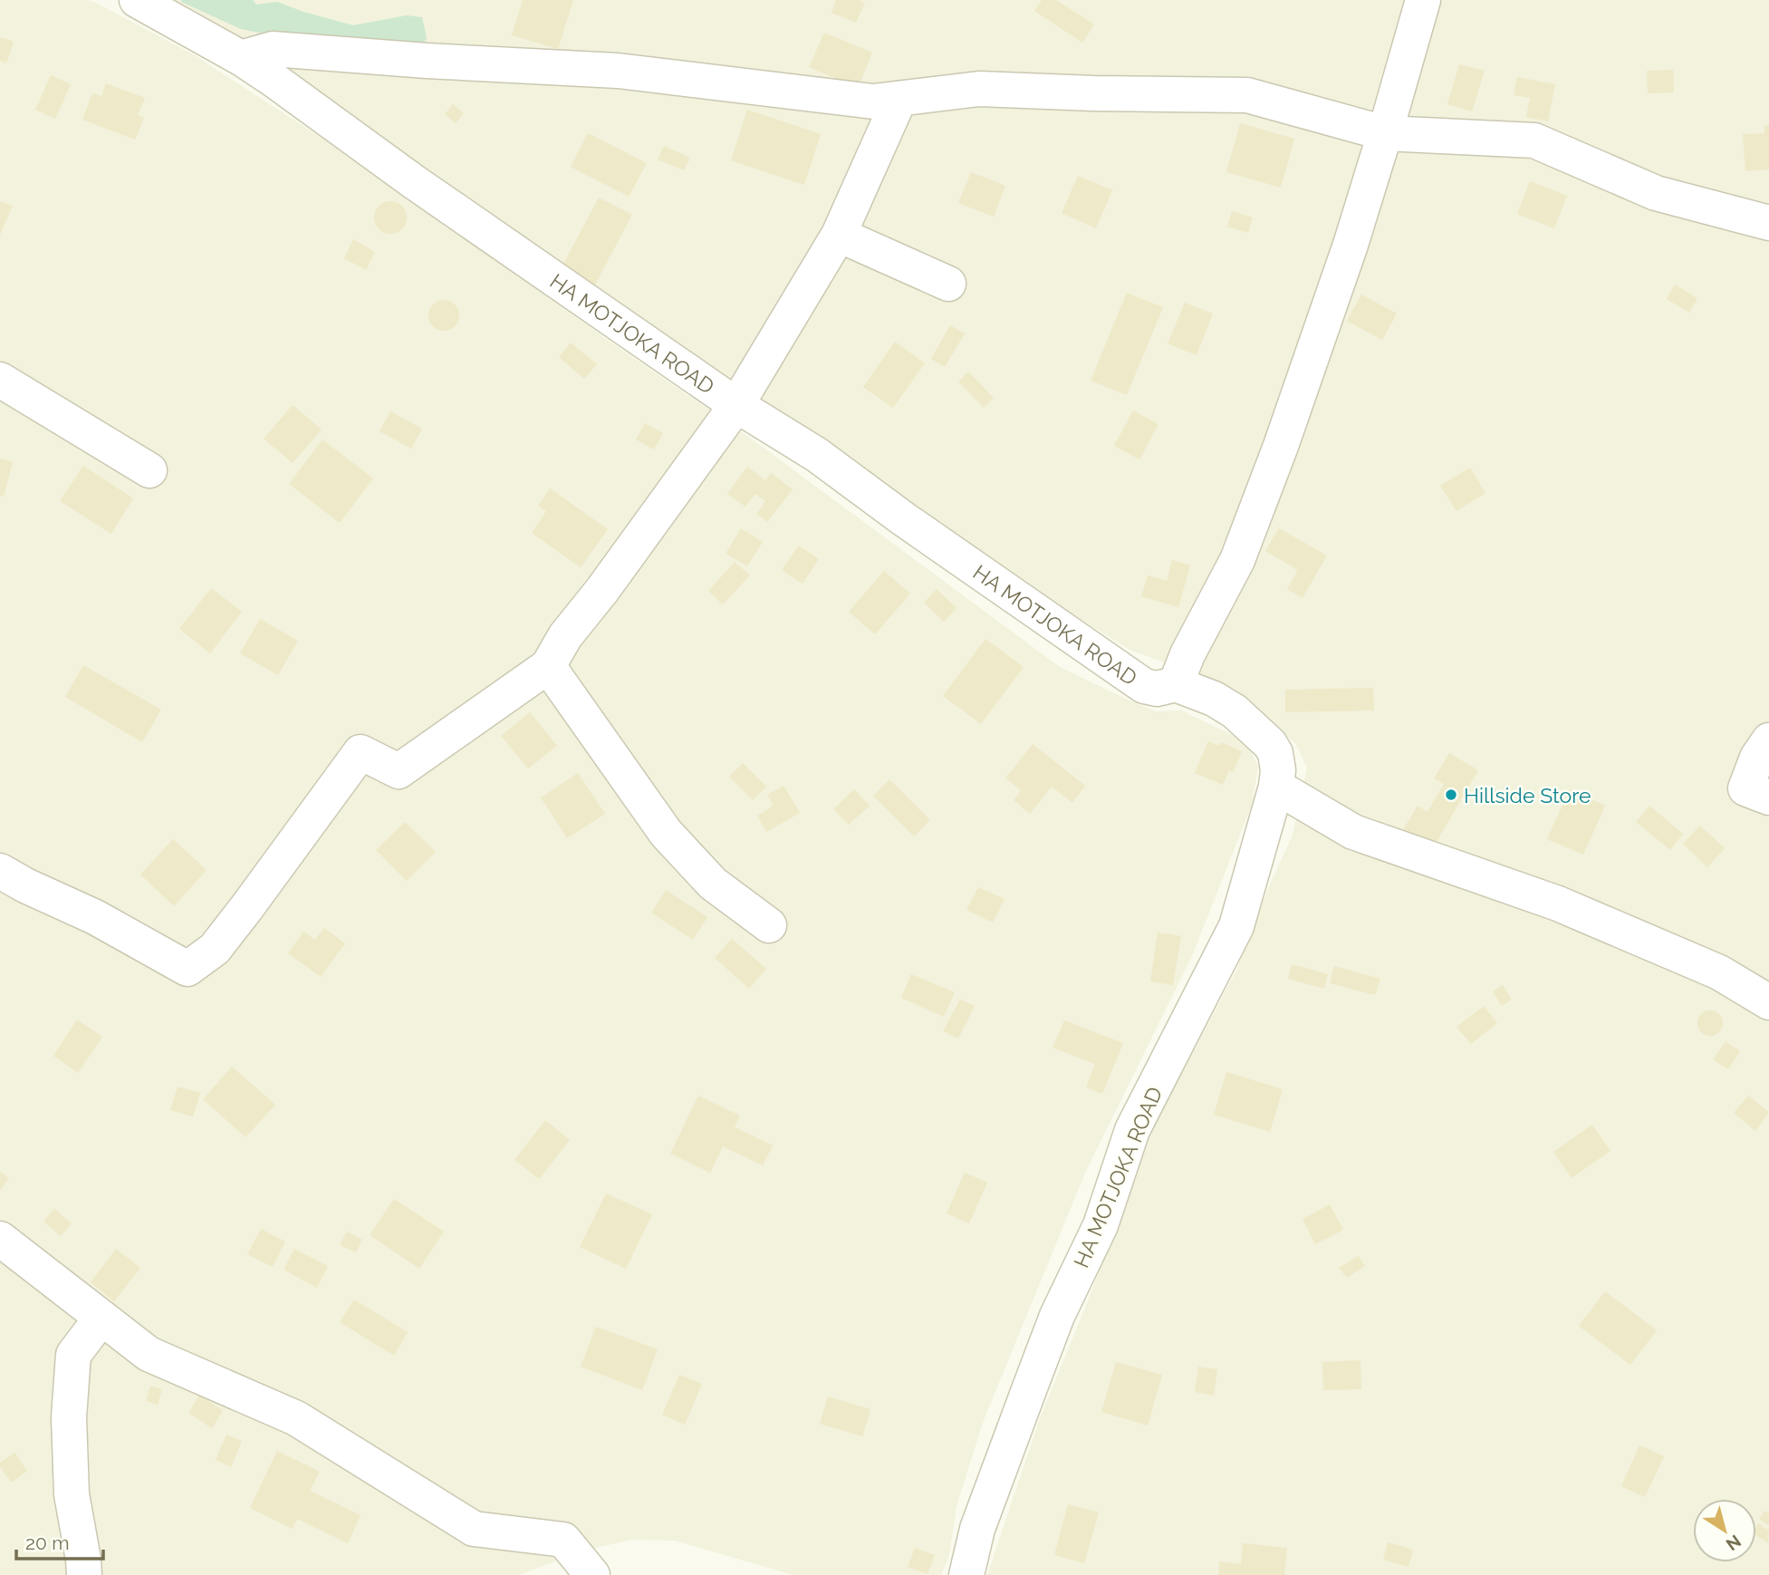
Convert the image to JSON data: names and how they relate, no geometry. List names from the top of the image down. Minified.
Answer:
{"streets":{"street":["HA MOTJOKA ROAD"]},"places":["Hillside Store"],"scale_bar":"20 m","north":"bottom right"}
